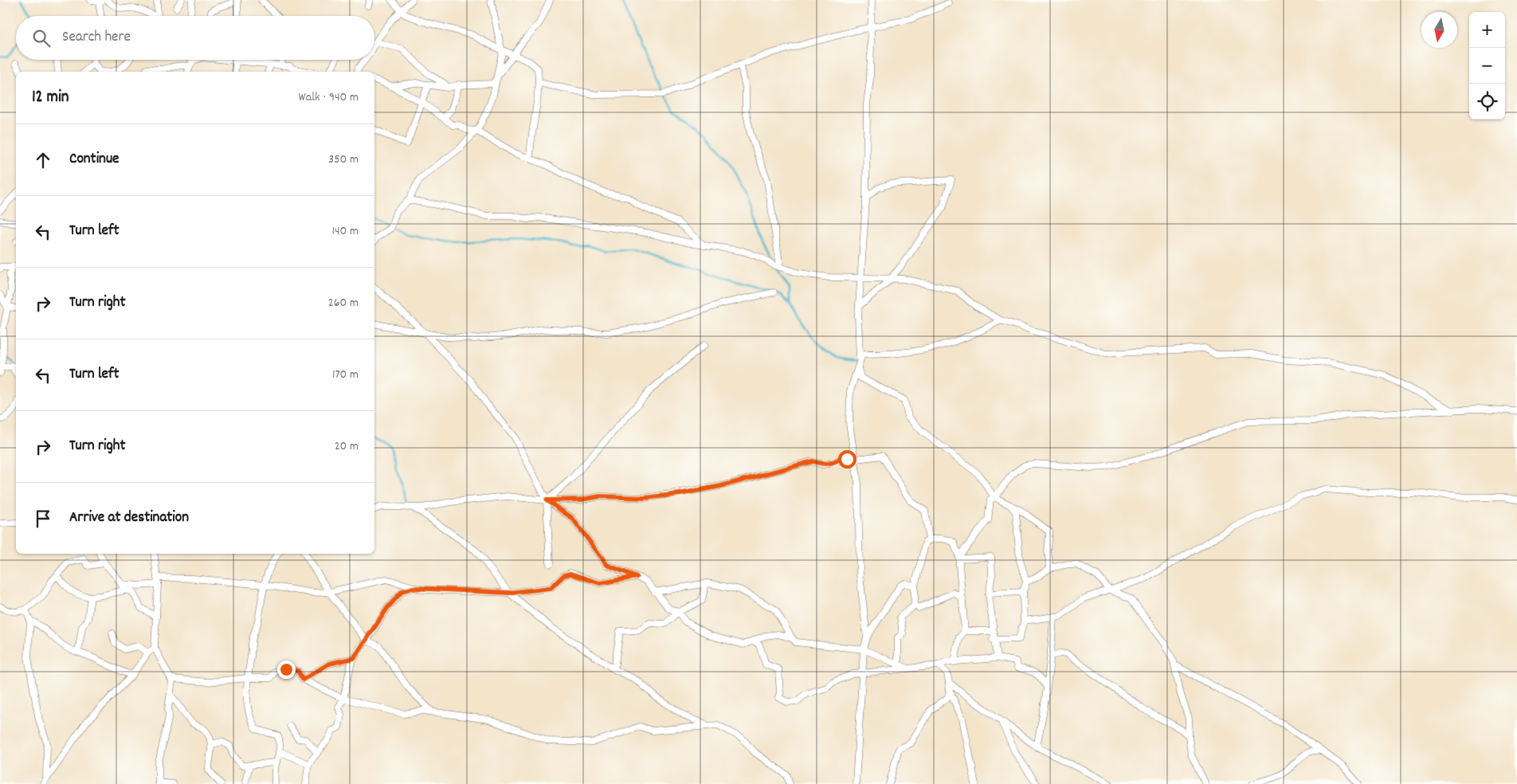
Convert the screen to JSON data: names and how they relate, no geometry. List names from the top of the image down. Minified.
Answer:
{"north":"bottom","page":{"map_buttons":["+","−"],"search":"Search here","heading":["12 min","Walk · 940 m"],"list":[["Continue","350 m"],["Turn left","140 m"],["Turn right","260 m"],["Turn left","170 m"],["Turn right","20 m"],"Arrive at destination"]}}
